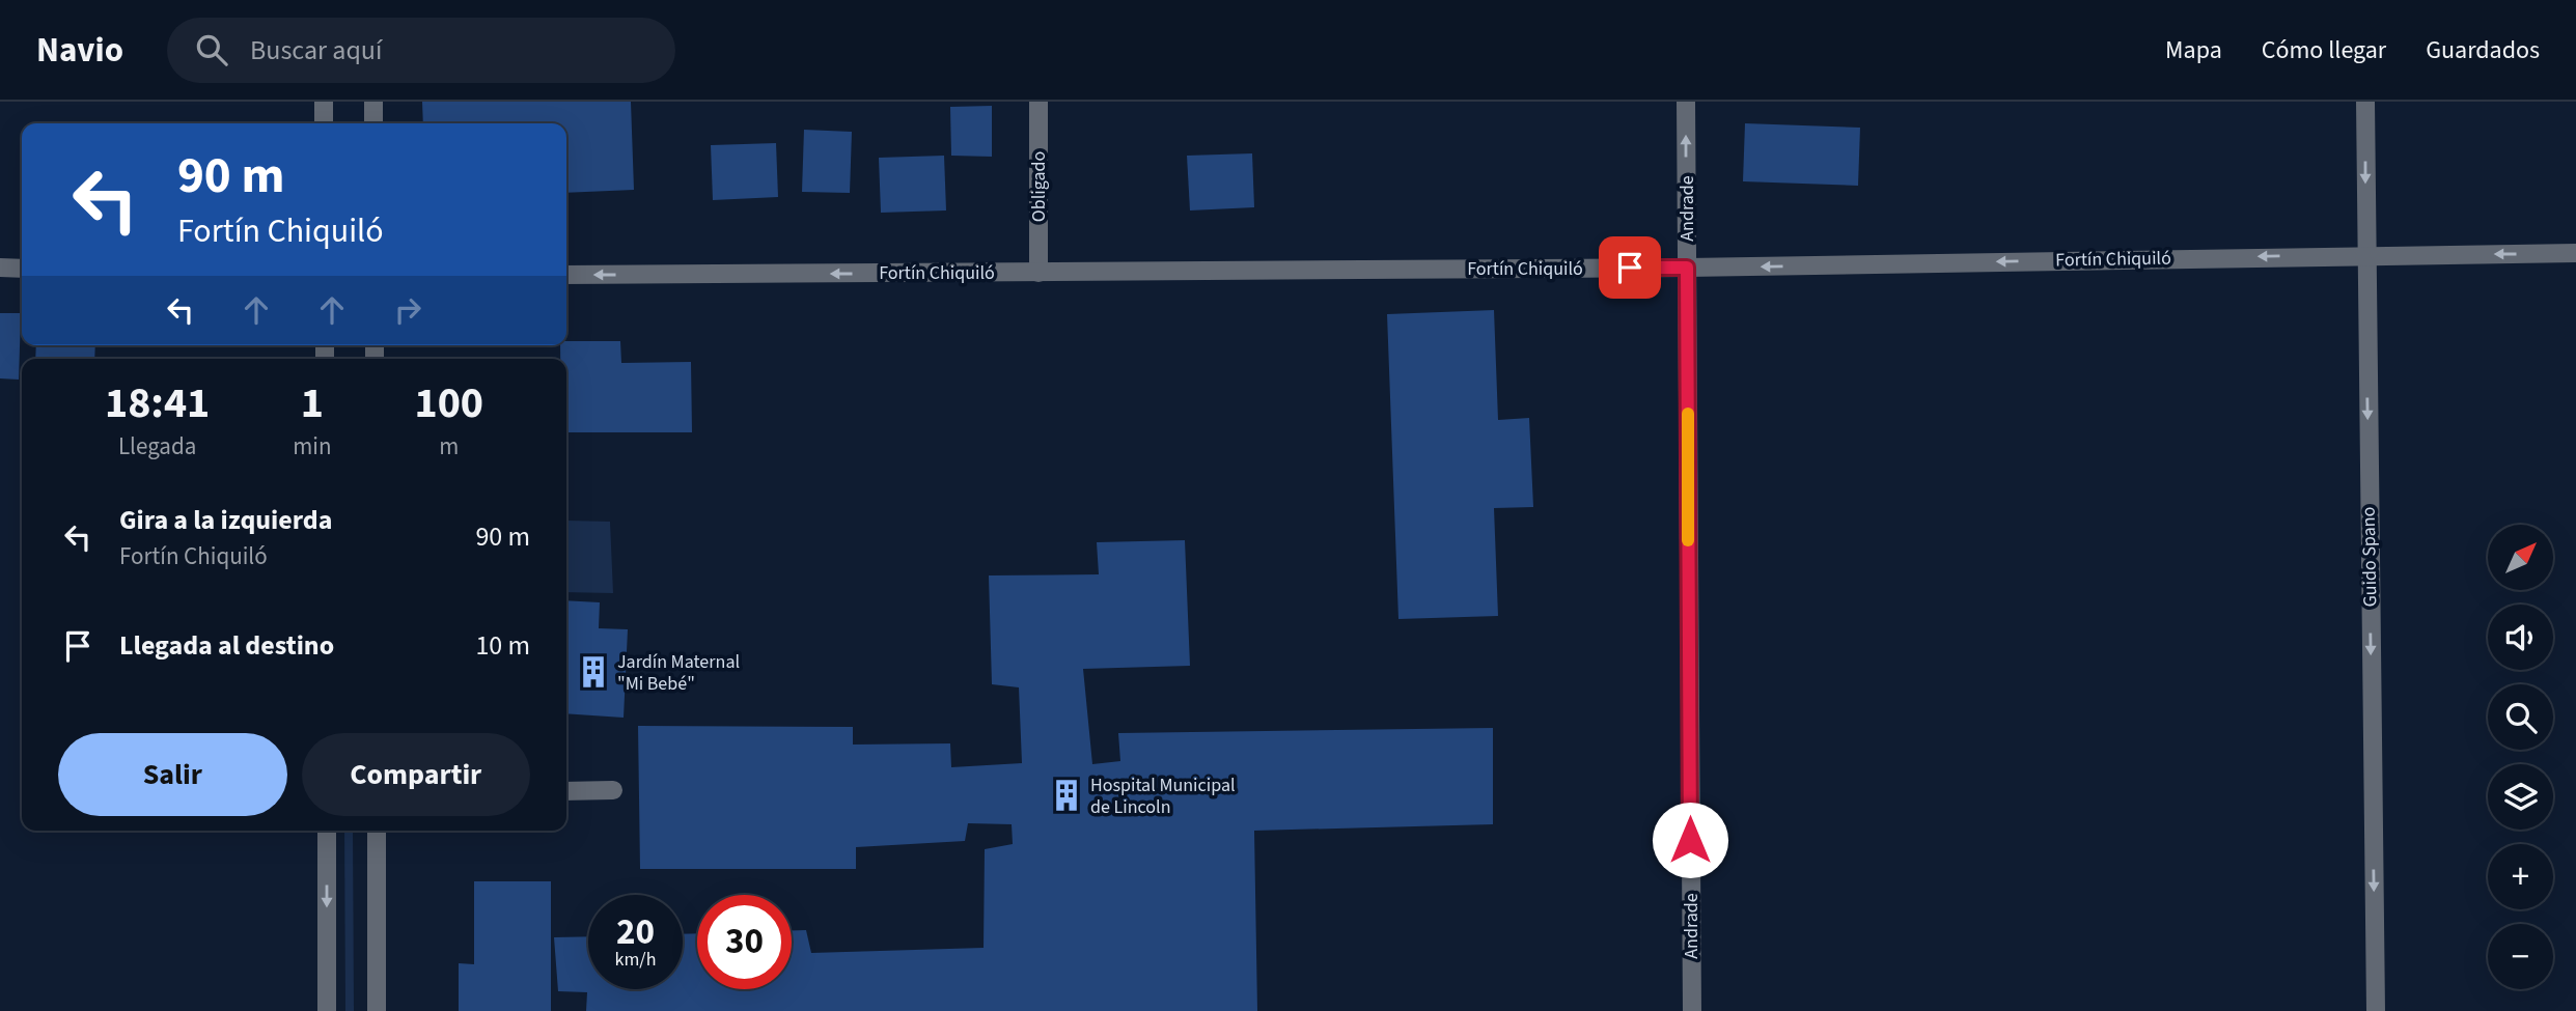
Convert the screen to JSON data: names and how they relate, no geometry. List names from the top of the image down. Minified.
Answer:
{"streets":{"street":["Obligado","Andrade","Fortín Chiquiló","Guido Spano"]},"crossings":[["Obligado","Fortín Chiquiló"],["Andrade","Fortín Chiquiló"],["Fortín Chiquiló","Guido Spano"]],"one_way":["Fortín Chiquiló","Guido Spano"],"places":{"building":["Jardín Maternal \"Mi Bebé\"","Hospital Municipal de Lincoln"]},"north":"top right","page":{"header":"Navio","search":"Buscar aquí","nav":["Mapa","Cómo llegar","Guardados"],"turn":["90 m","Fortín Chiquiló"],"eta":["18:41","Llegada","1","min","100","m"],"list":[{"name":"Gira a la izquierda","note":"Fortín Chiquiló","value":"90 m"},{"name":"Llegada al destino","value":"10 m"}],"map_buttons":["+","−"],"buttons":["Salir","Compartir"],"speed":"20 km/h","limit":"30"}}
